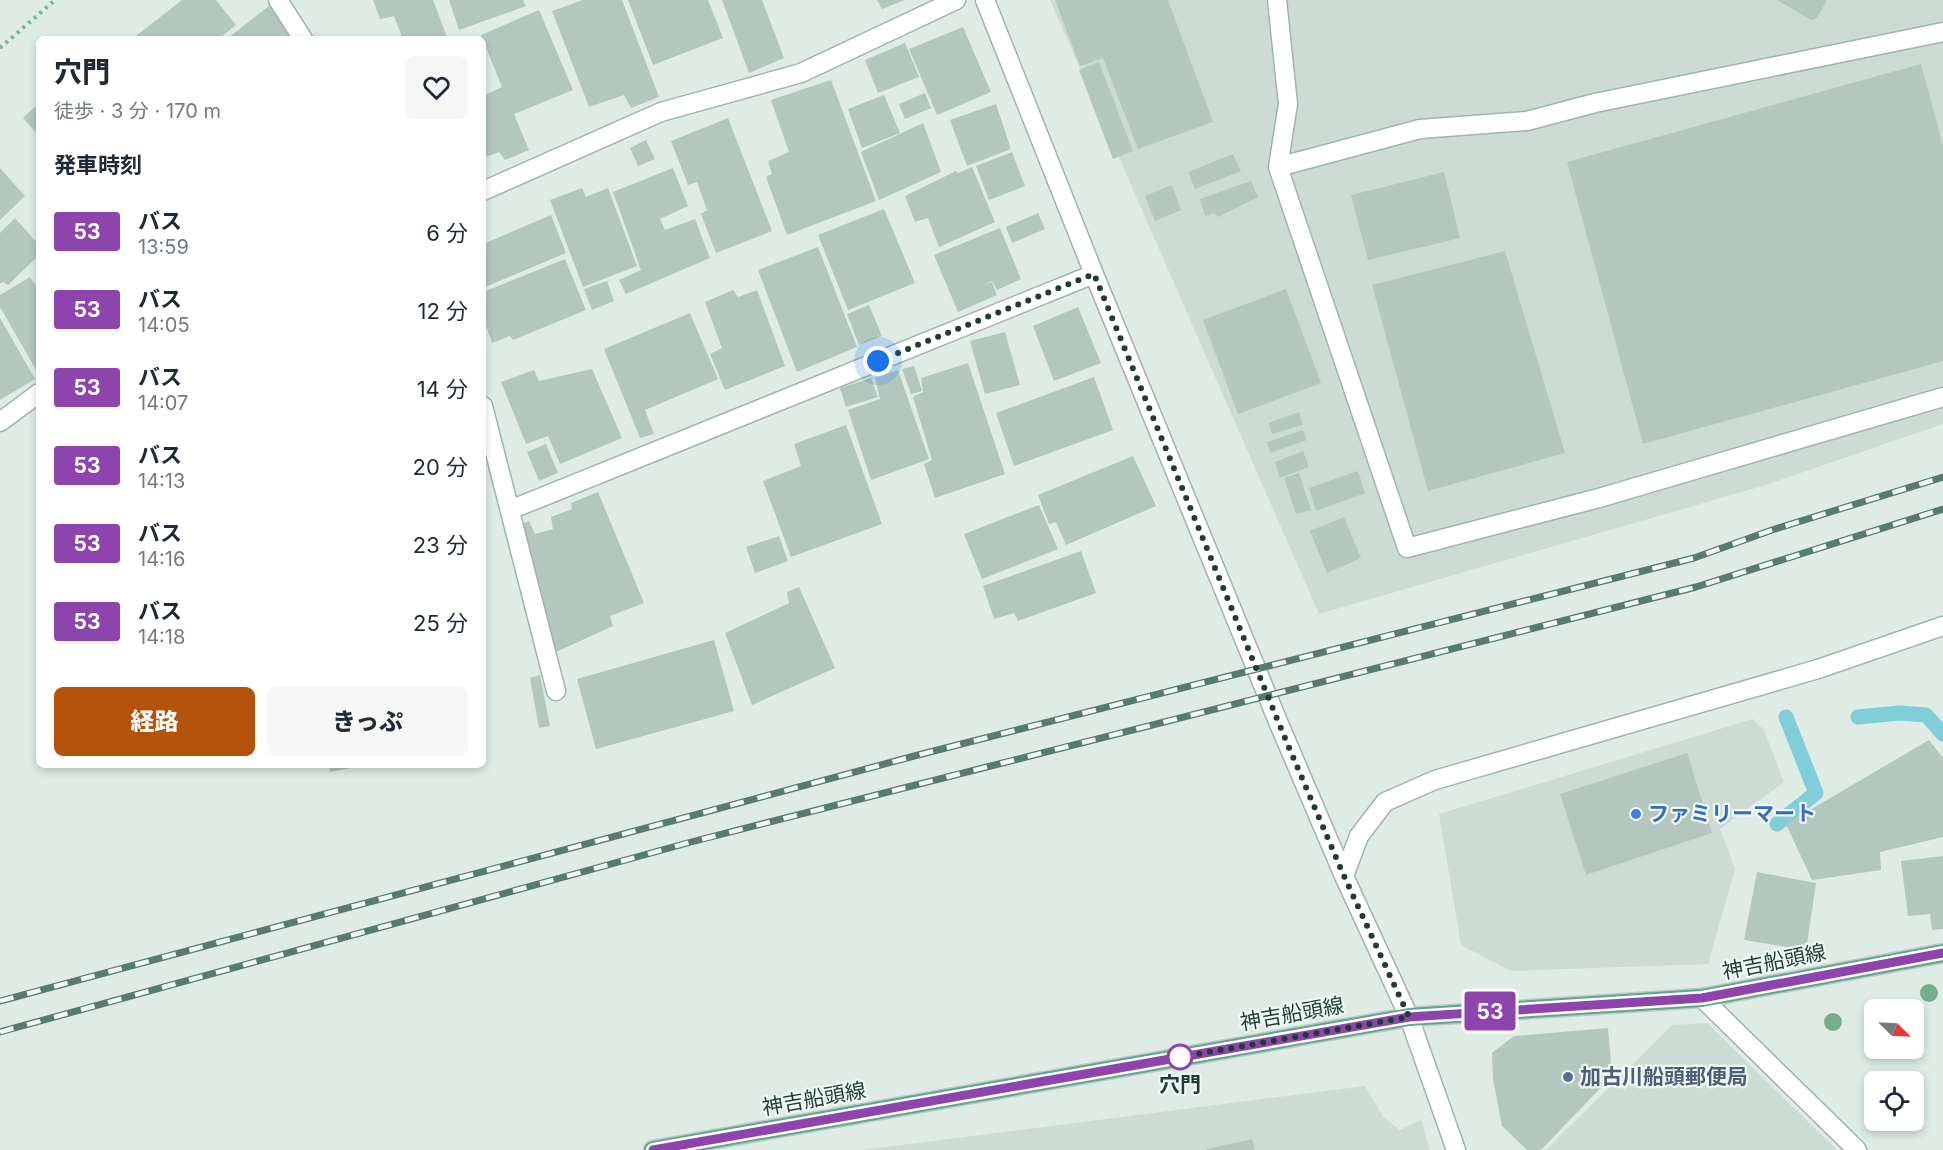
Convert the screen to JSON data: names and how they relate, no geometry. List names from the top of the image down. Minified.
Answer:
{"streets":{"main road":["神吉船頭線"]},"places":["ファミリーマート","穴門","加古川船頭郵便局"],"lines":["bus line 53"],"north":"bottom right","page":{"on_map":"53","heading":[["穴門","徒歩 · 3 分 · 170 m"],"発車時刻"],"list":[{"mark":"53","name":"バス","note":"13:59","value":"6 分"},{"mark":"53","name":"バス","note":"14:05","value":"12 分"},{"mark":"53","name":"バス","note":"14:07","value":"14 分"},{"mark":"53","name":"バス","note":"14:13","value":"20 分"},{"mark":"53","name":"バス","note":"14:16","value":"23 分"},{"mark":"53","name":"バス","note":"14:18","value":"25 分"}],"buttons":["経路","きっぷ"]}}
